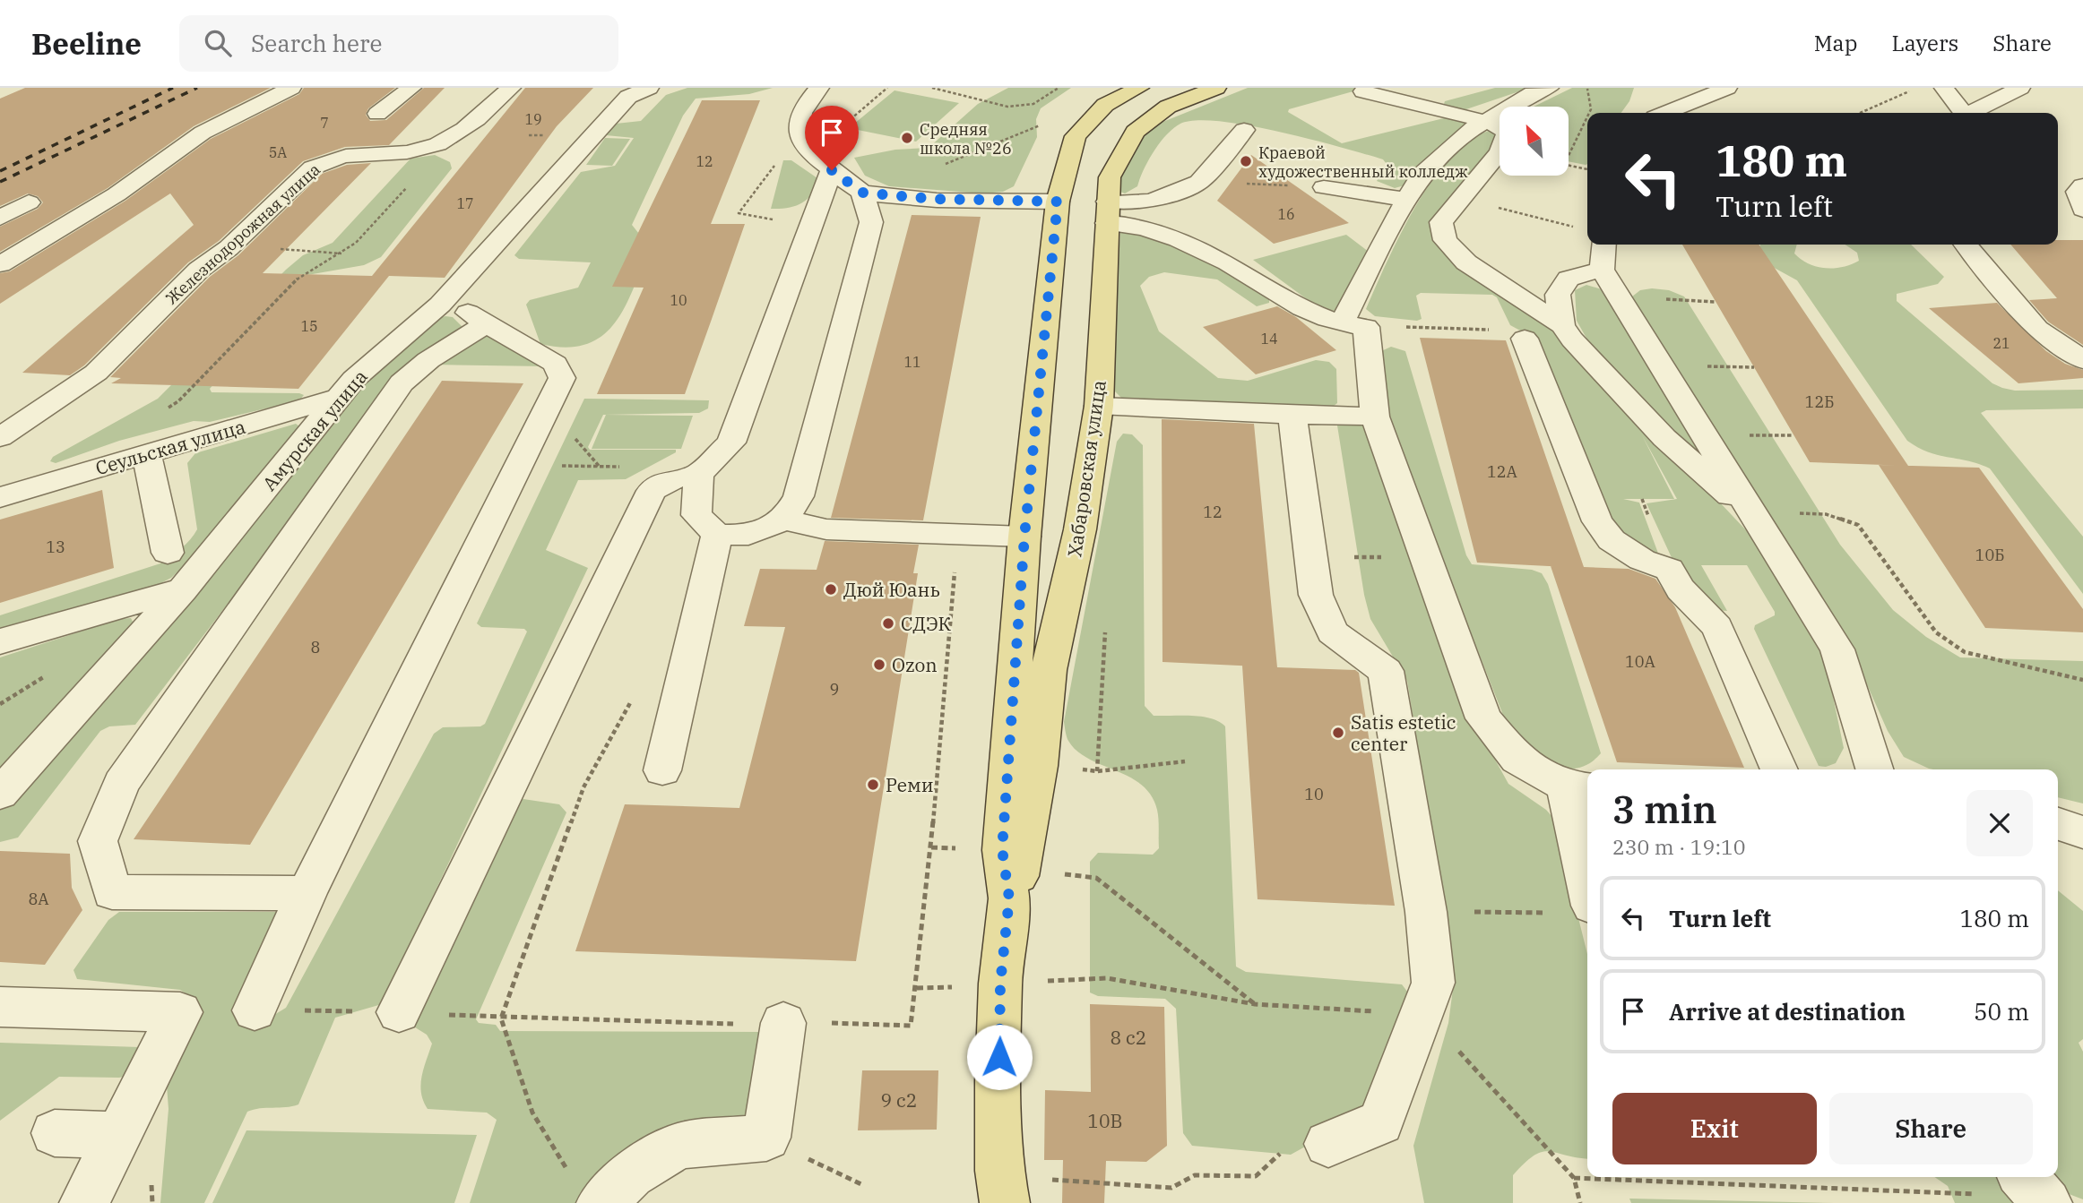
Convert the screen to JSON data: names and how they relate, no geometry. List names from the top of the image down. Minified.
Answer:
{"streets":{"main road":["Хабаровская улица"],"street":["Железнодорожная улица","Амурская улица","Сеульская улица"]},"crossings":[["Амурская улица","Сеульская улица"]],"places":["Средняя школа №26","Краевой художественный колледж","Дюй Юань","СДЭК","Ozon","Satis estetic center","Реми"],"house_numbers":["19","7","5А","12","17","16","10","15","14","21","11","12Б","12А","12","13","10Б","8","10А","9","10","8А","8 с2","9 с2","10В"],"north":"top left","page":{"header":"Beeline","search":"Search here","nav":["Map","Layers","Share"],"turn":["180 m","Turn left"],"heading":["3 min","230 m · 19:10"],"list":[{"name":"Turn left","value":"180 m"},{"name":"Arrive at destination","value":"50 m"}],"buttons":["Exit","Share"]}}
